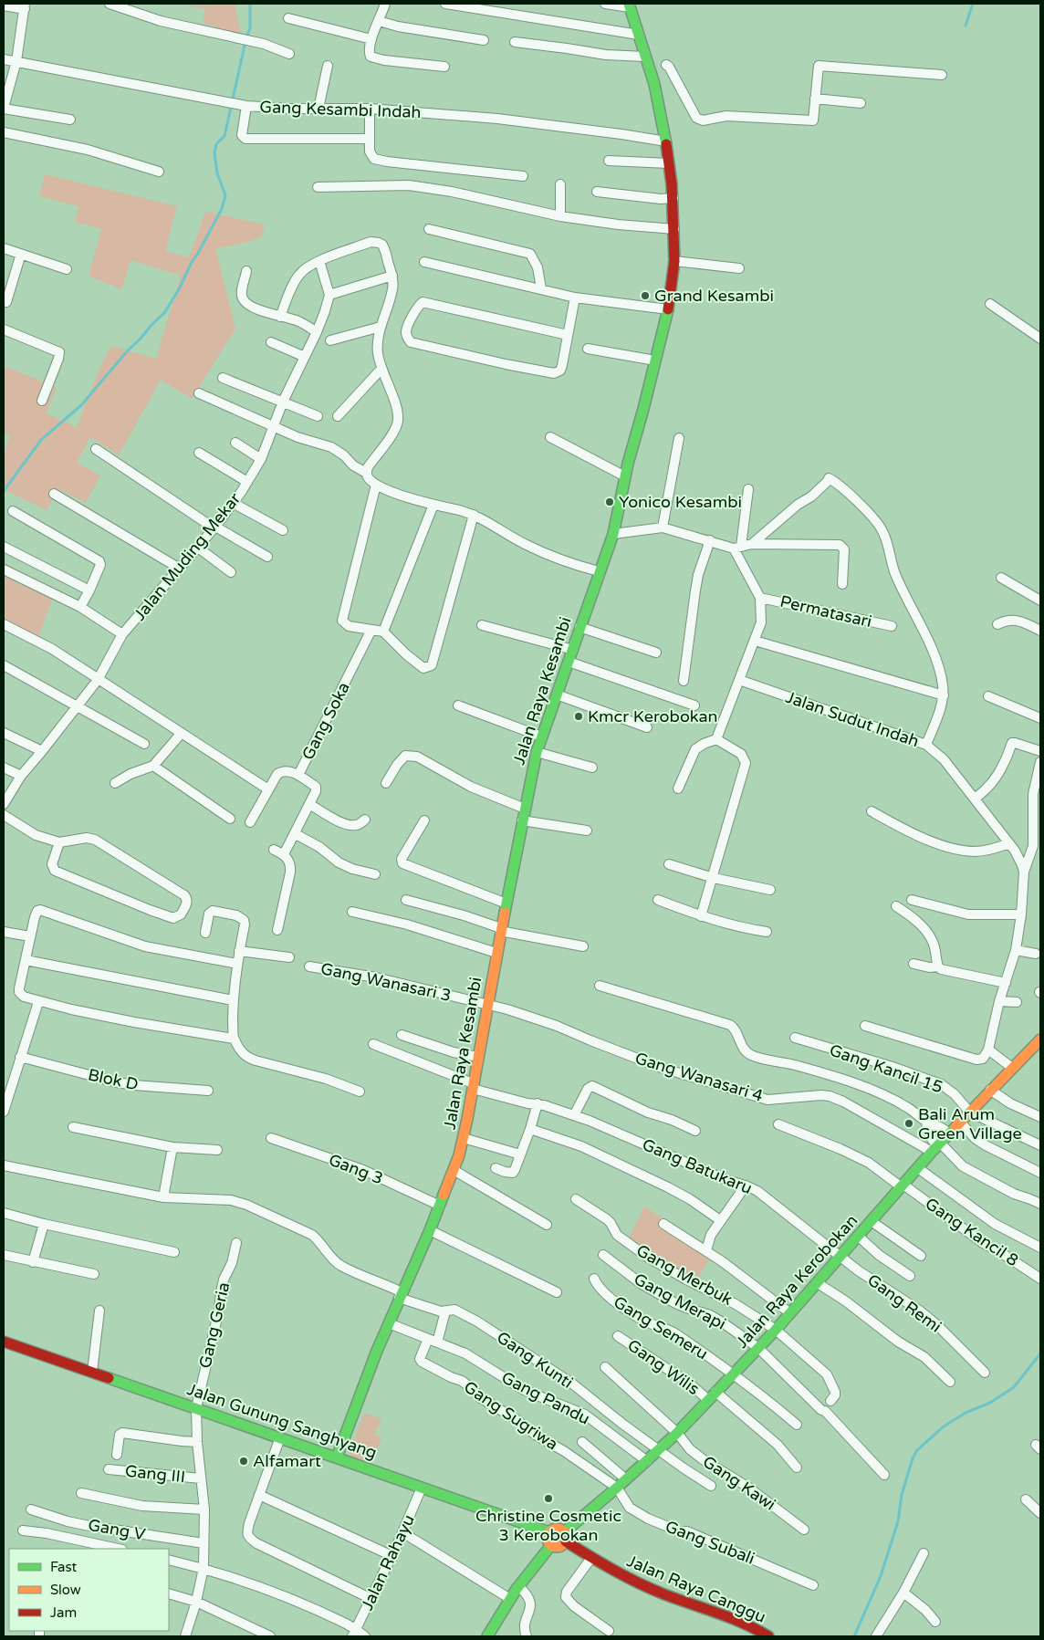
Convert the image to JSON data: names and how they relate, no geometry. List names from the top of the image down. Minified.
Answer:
{"streets":{"main road":["Jalan Raya Kesambi","Jalan Raya Kerobokan","Jalan Gunung Sanghyang","Jalan Raya Canggu"],"street":["Gang Kesambi Indah","Jalan Muding Mekar","Permatasari","Jalan Sudut Indah","Gang Soka","Gang Wanasari 3","Gang Kancil 15","Gang Wanasari 4","Blok D","Gang Batukaru","Gang 3","Gang Kancil 8","Gang Merbuk","Gang Merapi","Gang Remi","Gang Geria","Gang Semeru","Gang Kunti","Gang Wilis","Gang Pandu","Gang Sugriwa","Gang III","Gang Kawi","Gang V","Gang Subali","Jalan Rahayu"]},"crossings":[["Gang Kesambi Indah","Jalan Raya Kesambi"],["Jalan Raya Kesambi","Gang Wanasari 3"],["Jalan Raya Kesambi","Gang Wanasari 4"],["Jalan Raya Kesambi","Gang Batukaru"],["Jalan Raya Kesambi","Gang 3"],["Jalan Raya Kesambi","Gang Kunti"],["Jalan Raya Kesambi","Gang Pandu"],["Jalan Raya Kesambi","Jalan Gunung Sanghyang"],["Gang Wanasari 3","Gang Wanasari 4"],["Gang Kancil 15","Jalan Raya Kerobokan"],["Gang Wanasari 4","Jalan Raya Kerobokan"],["Gang Batukaru","Jalan Raya Kerobokan"],["Gang Batukaru","Gang Remi"],["Gang Kancil 8","Jalan Raya Kerobokan"],["Gang Merbuk","Jalan Raya Kerobokan"],["Jalan Raya Kerobokan","Gang Merapi"],["Jalan Raya Kerobokan","Gang Remi"],["Jalan Raya Kerobokan","Gang Semeru"],["Jalan Raya Kerobokan","Gang Kunti"],["Jalan Raya Kerobokan","Gang Wilis"],["Jalan Raya Kerobokan","Gang Pandu"],["Jalan Raya Kerobokan","Gang Sugriwa"],["Jalan Raya Kerobokan","Jalan Gunung Sanghyang"],["Jalan Raya Kerobokan","Gang Kawi"],["Jalan Raya Kerobokan","Gang Subali"],["Jalan Raya Kerobokan","Jalan Raya Canggu"],["Gang Geria","Jalan Gunung Sanghyang"],["Gang Geria","Gang III"],["Gang Geria","Gang V"],["Gang Pandu","Gang Sugriwa"],["Gang Sugriwa","Gang Subali"],["Jalan Gunung Sanghyang","Jalan Rahayu"],["Jalan Gunung Sanghyang","Jalan Raya Canggu"]],"places":["Grand Kesambi","Yonico Kesambi","Kmcr Kerobokan","Bali Arum Green Village","Alfamart","Christine Cosmetic 3 Kerobokan"],"legend":["Fast","Slow","Jam"]}
